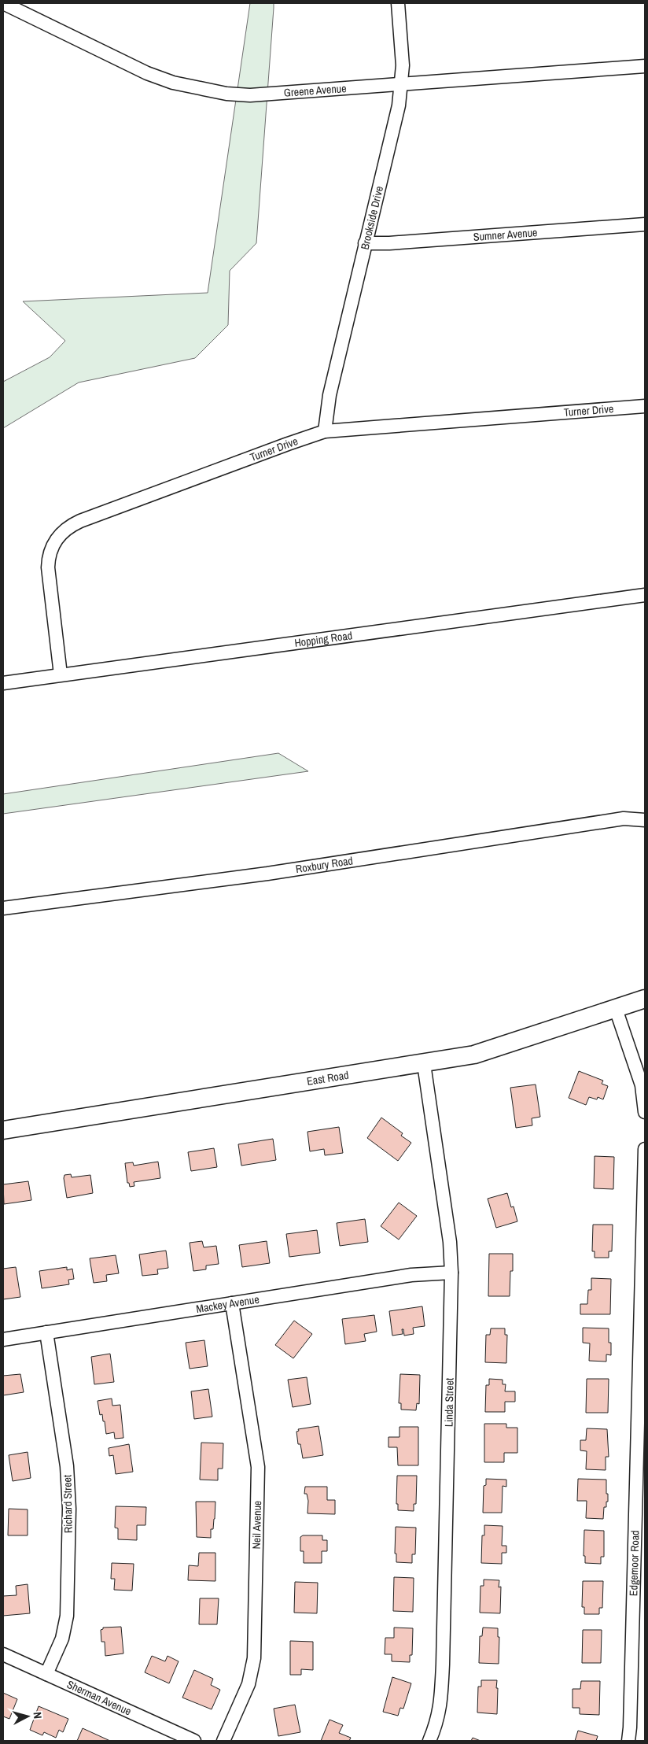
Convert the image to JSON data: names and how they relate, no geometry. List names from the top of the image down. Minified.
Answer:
{"streets":{"street":["Greene Avenue","Brookside Drive","Sumner Avenue","Turner Drive","Hopping Road","Roxbury Road","East Road","Mackey Avenue","Linda Street","Richard Street","Neil Avenue","Edgemoor Road","Sherman Avenue"]},"crossings":[["Greene Avenue","Brookside Drive"],["Brookside Drive","Sumner Avenue"],["Brookside Drive","Turner Drive"],["Turner Drive","Hopping Road"],["East Road","Linda Street"],["Mackey Avenue","Linda Street"],["Mackey Avenue","Richard Street"],["Mackey Avenue","Neil Avenue"],["Richard Street","Sherman Avenue"]],"north":"right"}
